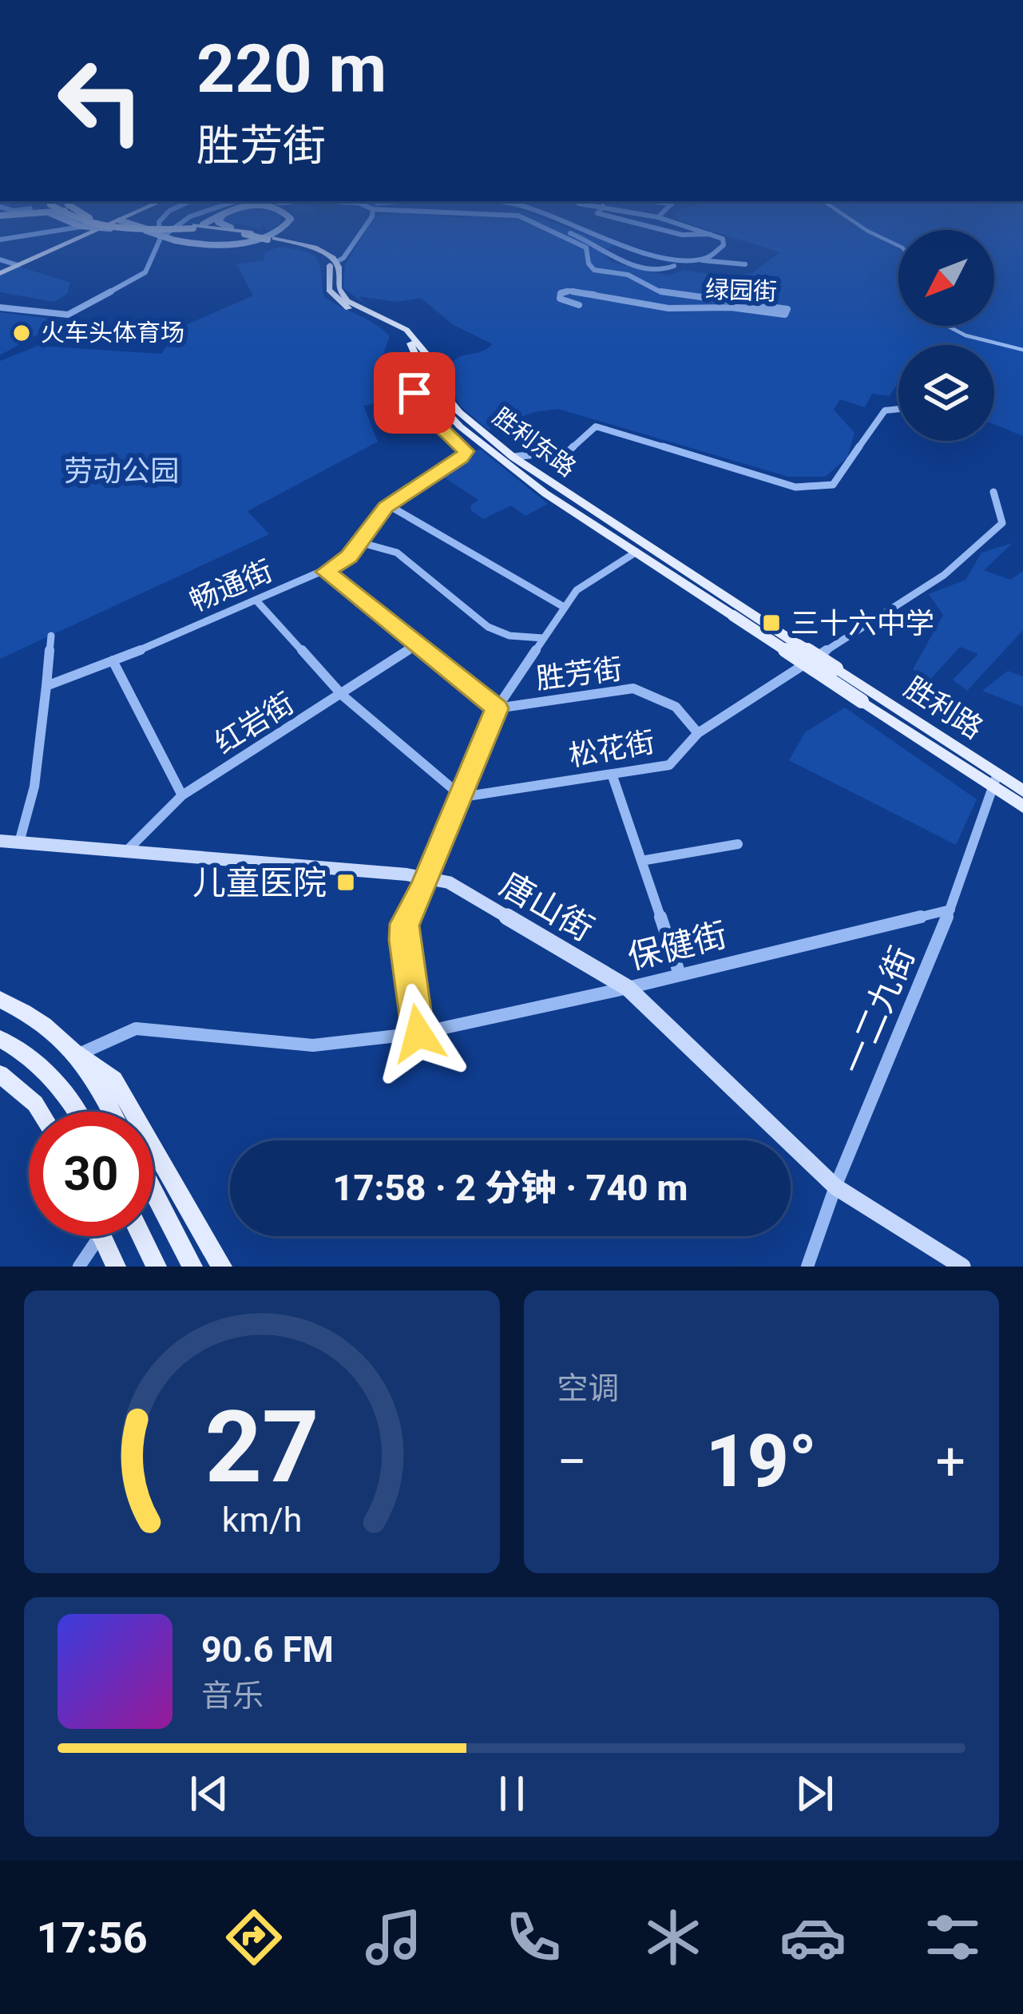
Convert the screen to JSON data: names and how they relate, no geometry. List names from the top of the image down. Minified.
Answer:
{"streets":{"main road":["胜利东路","胜利路","唐山街"],"street":["绿园街","畅通街","胜芳街","红岩街","松花街","保健街","一二九街"]},"crossings":[["胜利东路","胜利路"],["畅通街","胜利路"],["胜芳街","松花街"],["胜利路","一二九街"],["红岩街","唐山街"],["唐山街","保健街"],["唐山街","一二九街"],["保健街","一二九街"]],"parks":["劳动公园"],"places":{"other":["火车头体育场"],"transit":["三十六中学","儿童医院"]},"north":"bottom left","page":{"turn":["220 m","胜芳街"],"limit":"30","trip":"17:58 · 2 分钟 · 740 m","tile":"空调","heat":["−","19°","+"],"song":["90.6 FM","音乐"],"tabs":"17:56","gauge":["27","km/h"]}}
